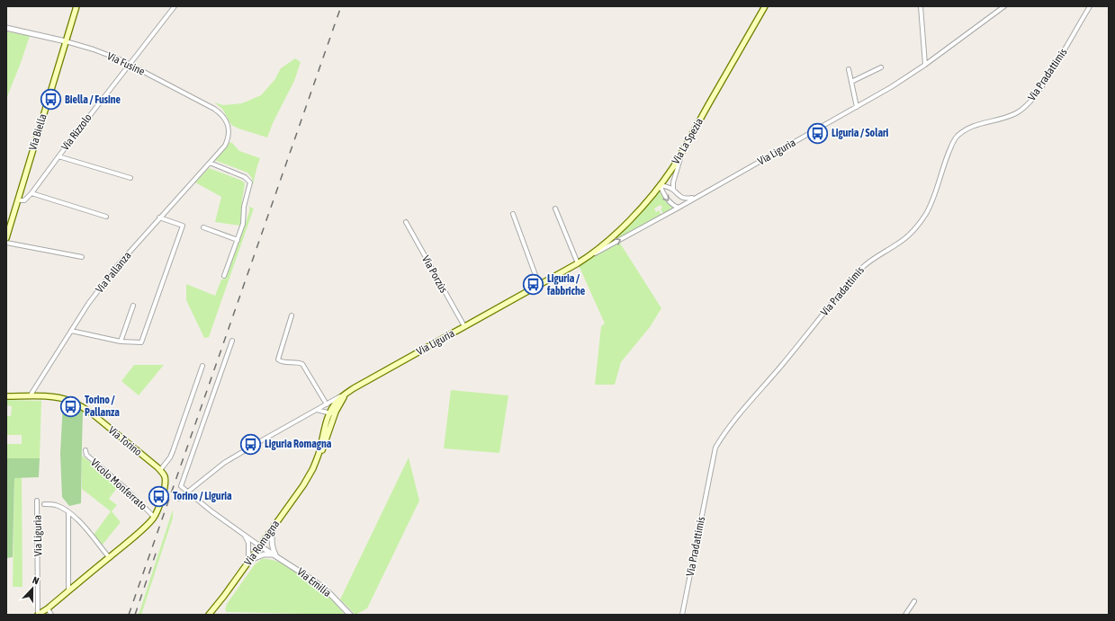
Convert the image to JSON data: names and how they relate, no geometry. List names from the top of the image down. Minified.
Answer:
{"streets":{"main road":["Via Biella","Via La Spezia","Via Liguria","Via Torino","Via Romagna"],"street":["Via Fusine","Via Pradattimis","Via Rizzolo","Via Pallanza","Via Porzùs","Vicolo Monferrato","Via Emilia"]},"crossings":[["Via Fusine","Via Biella"],["Via Fusine","Via Rizzolo"],["Via Fusine","Via Pallanza"],["Via Biella","Via Rizzolo"],["Via La Spezia","Via Liguria"],["Via Liguria","Via Porzùs"],["Via Liguria","Vicolo Monferrato"],["Via Liguria","Via Romagna"],["Via Liguria","Via Emilia"],["Via Pallanza","Via Torino"],["Via Romagna","Via Emilia"]],"places":{"bus stop":["Biella / Fusine","Liguria / Solari","Liguria / fabbriche","Torino / Pallanza","Liguria Romagna","Torino / Liguria"]},"north":"top"}
